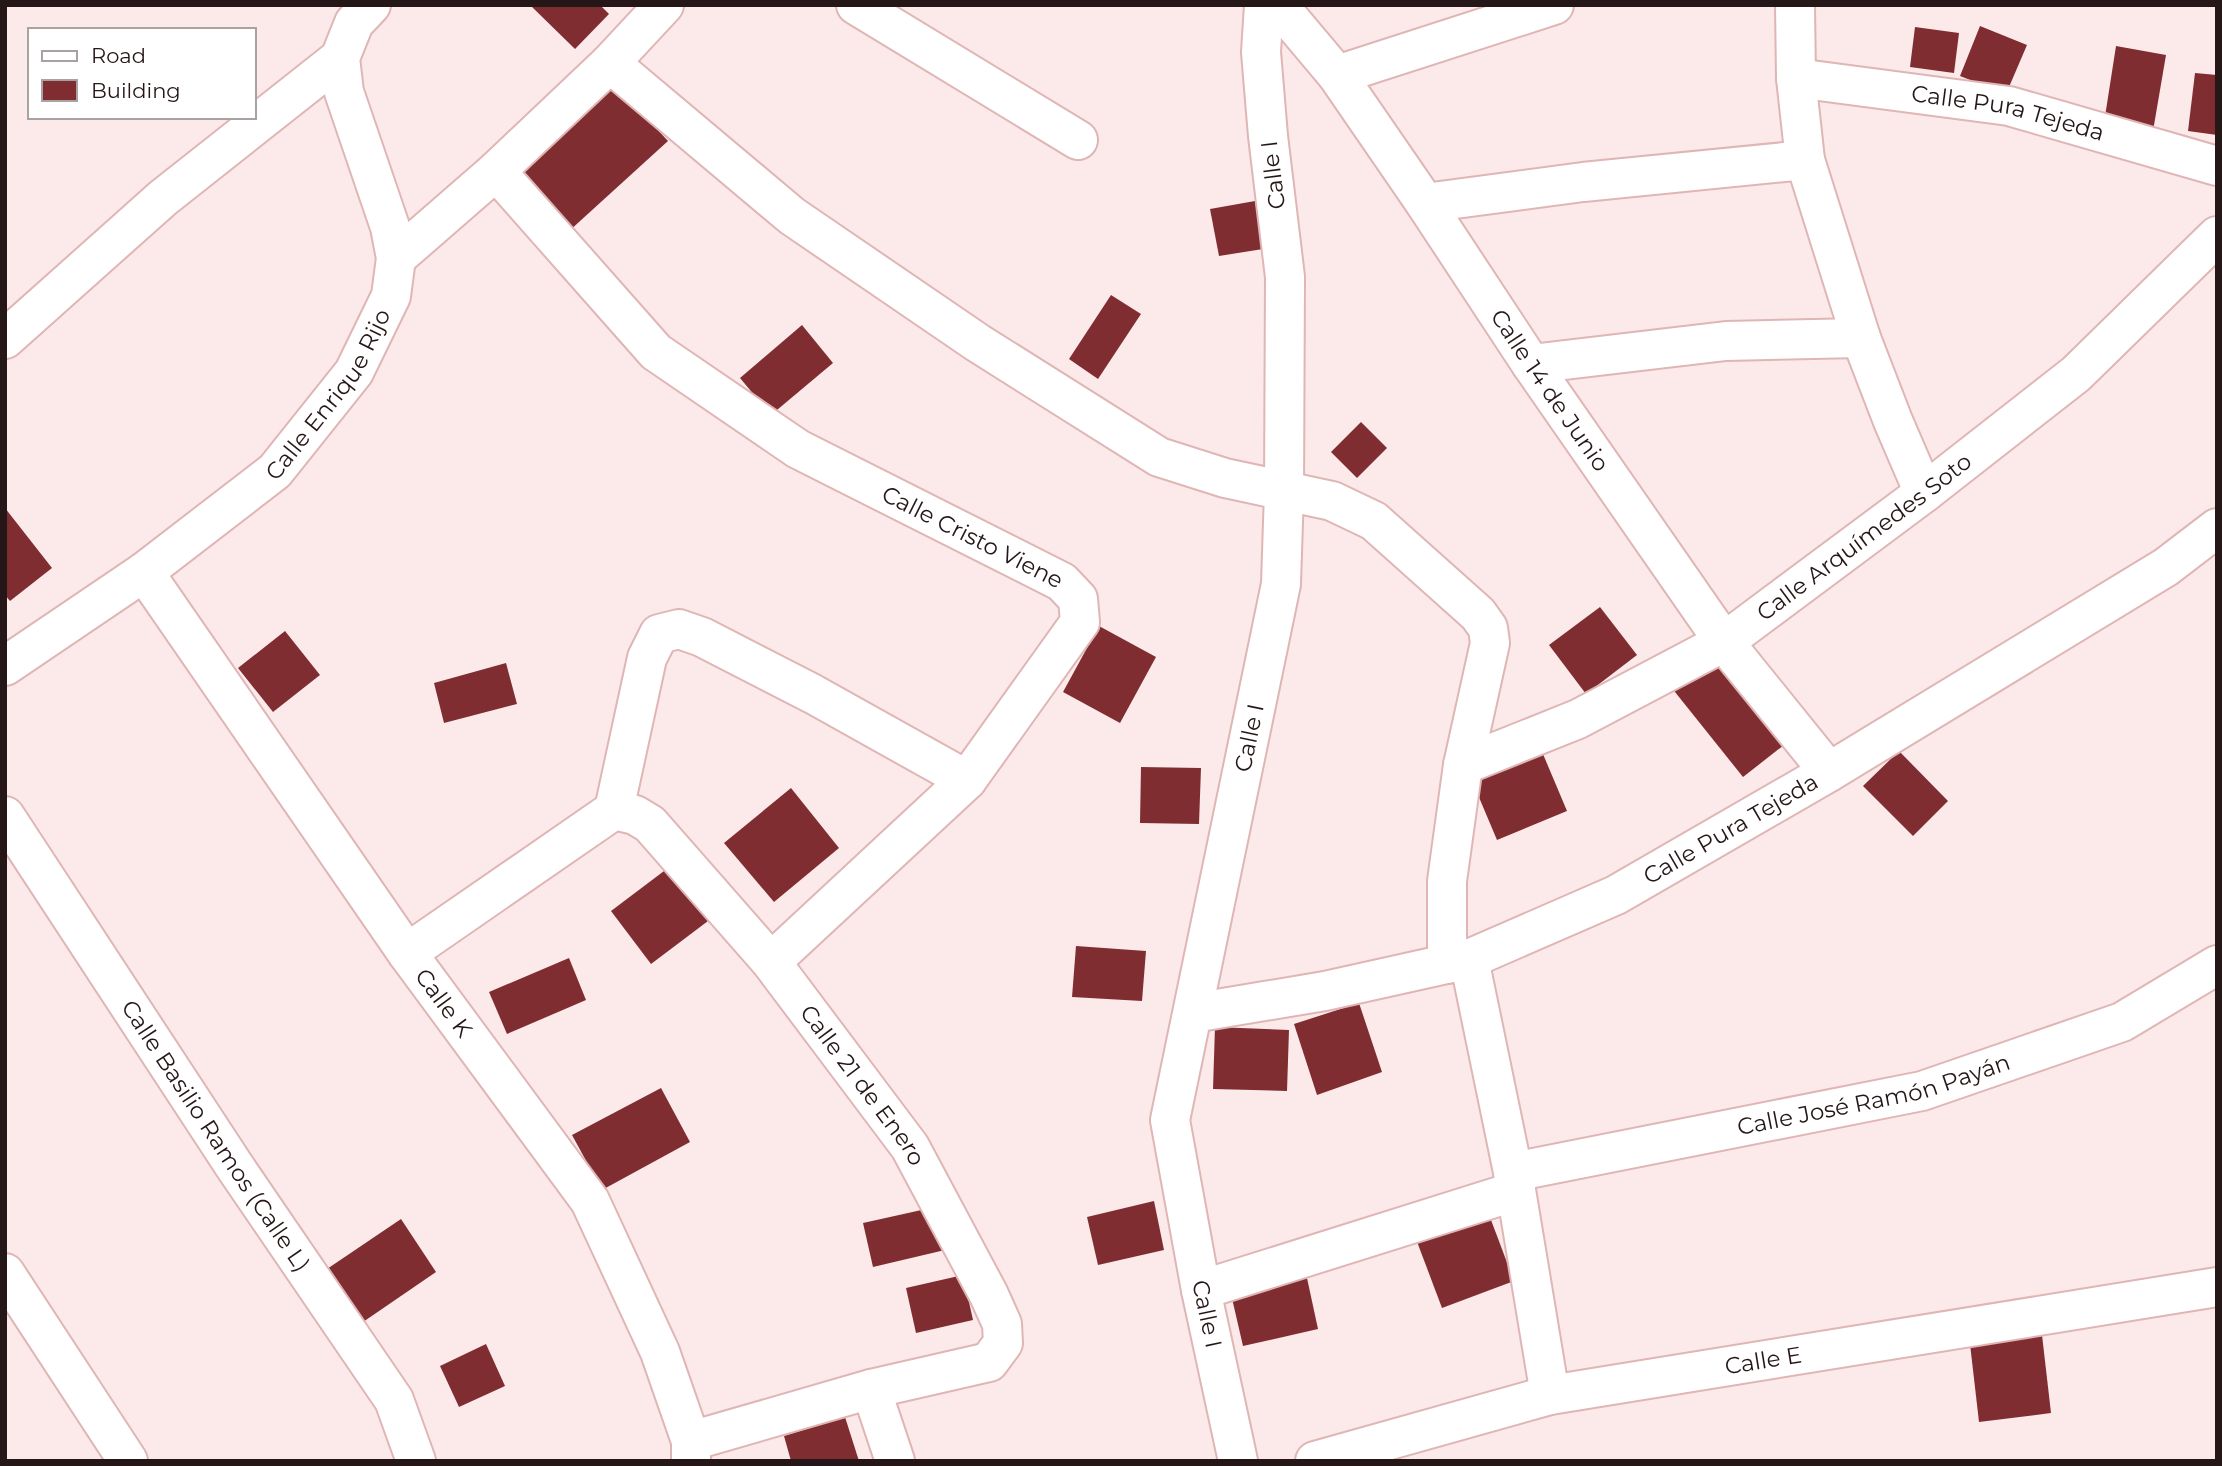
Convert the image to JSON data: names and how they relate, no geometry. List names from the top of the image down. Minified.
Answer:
{"streets":{"street":["Calle Pura Tejeda","Calle I","Calle Enrique Rijo","Calle 14 de Junio","Calle Arquímedes Soto","Calle Cristo Viene","Calle K","Calle 21 de Enero","Calle José Ramón Payán","Calle Basilio Ramos (Calle L)","Calle E"]},"crossings":[["Calle Pura Tejeda","Calle I"],["Calle Pura Tejeda","Calle 14 de Junio"],["Calle I","Calle José Ramón Payán"],["Calle Enrique Rijo","Calle K"],["Calle 14 de Junio","Calle Arquímedes Soto"],["Calle Cristo Viene","Calle 21 de Enero"],["Calle K","Calle 21 de Enero"]],"legend":["Road","Building"]}
